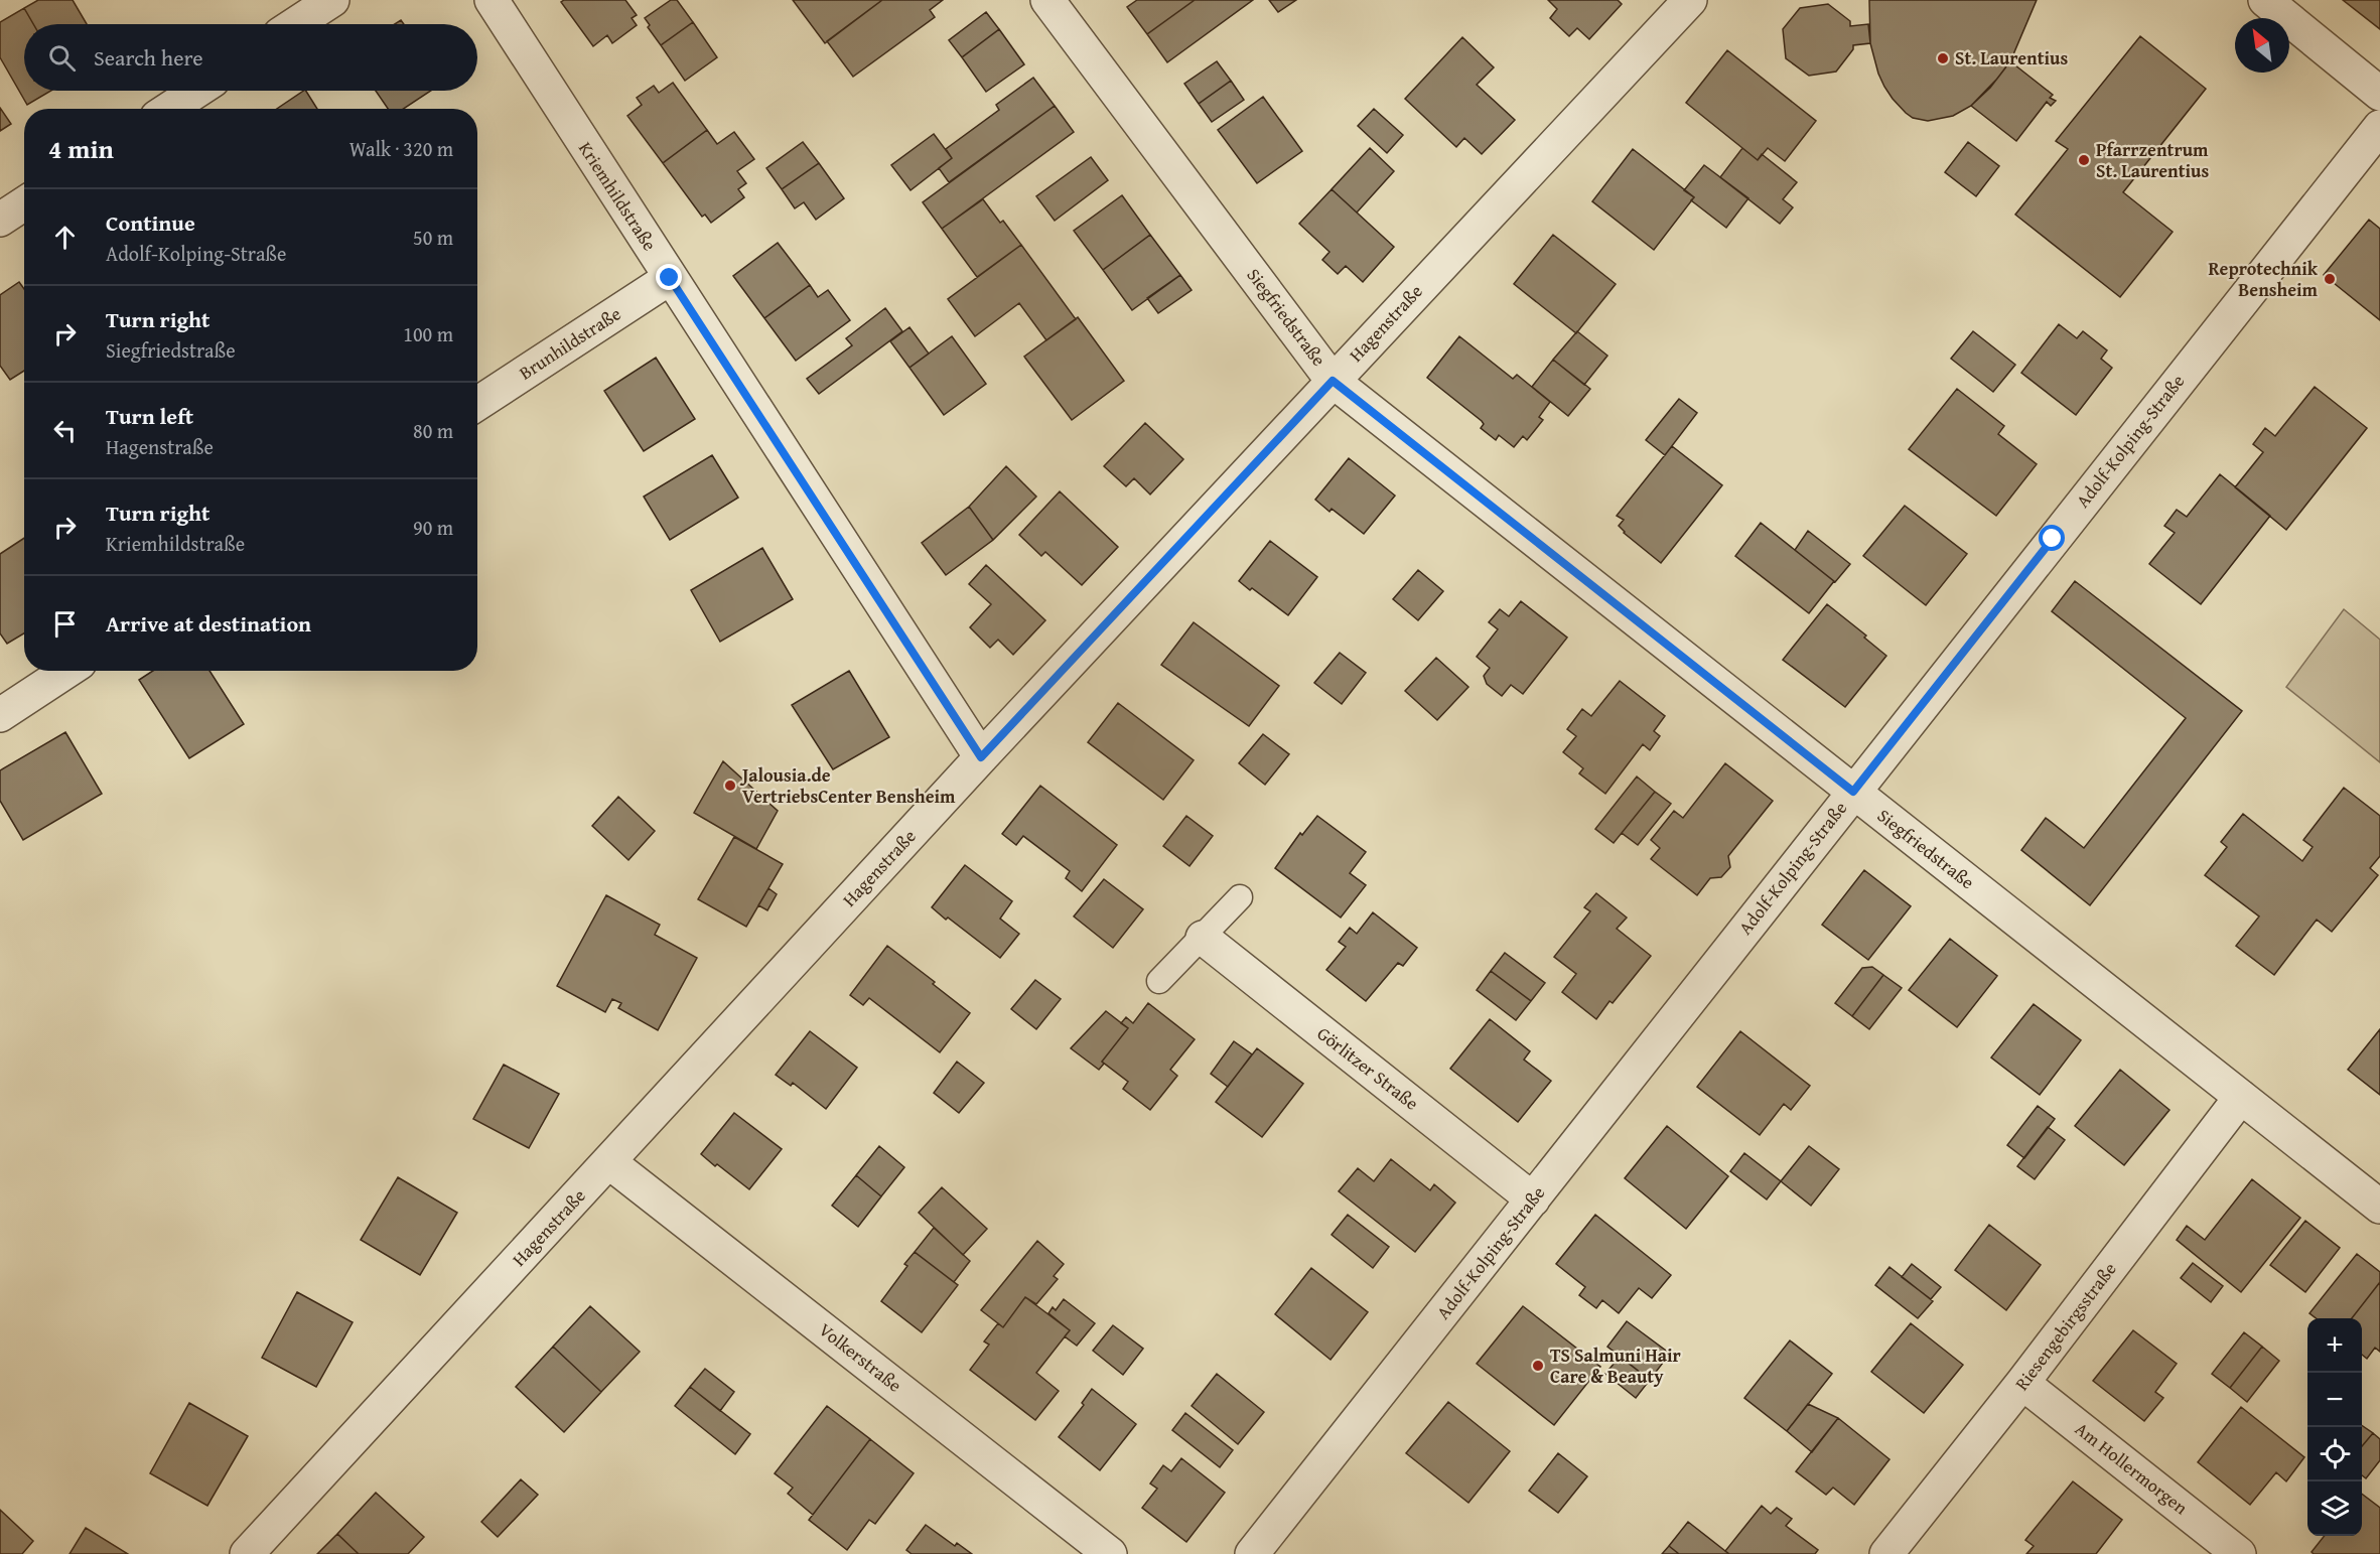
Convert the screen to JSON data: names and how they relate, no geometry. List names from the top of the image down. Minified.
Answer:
{"streets":{"street":["Kriemhildstraße","Siegfriedstraße","Hagenstraße","Brunhildstraße","Adolf-Kolping-Straße","Görlitzer Straße","Riesengebirgsstraße","Volkerstraße","Am Hollermorgen"]},"crossings":[["Kriemhildstraße","Hagenstraße"],["Kriemhildstraße","Brunhildstraße"],["Siegfriedstraße","Hagenstraße"],["Siegfriedstraße","Adolf-Kolping-Straße"],["Siegfriedstraße","Riesengebirgsstraße"],["Hagenstraße","Volkerstraße"],["Adolf-Kolping-Straße","Görlitzer Straße"],["Riesengebirgsstraße","Am Hollermorgen"]],"places":["St. Laurentius","Pfarrzentrum St. Laurentius","Reprotechnik Bensheim","Jalousia.de VertriebsCenter Bensheim","TS Salmuni Hair Care & Beauty"],"north":"top left","page":{"search":"Search here","heading":["4 min","Walk · 320 m"],"list":[["Continue","Adolf-Kolping-Straße","50 m"],["Turn right","Siegfriedstraße","100 m"],["Turn left","Hagenstraße","80 m"],["Turn right","Kriemhildstraße","90 m"],"Arrive at destination"],"map_buttons":["+","−"]}}
